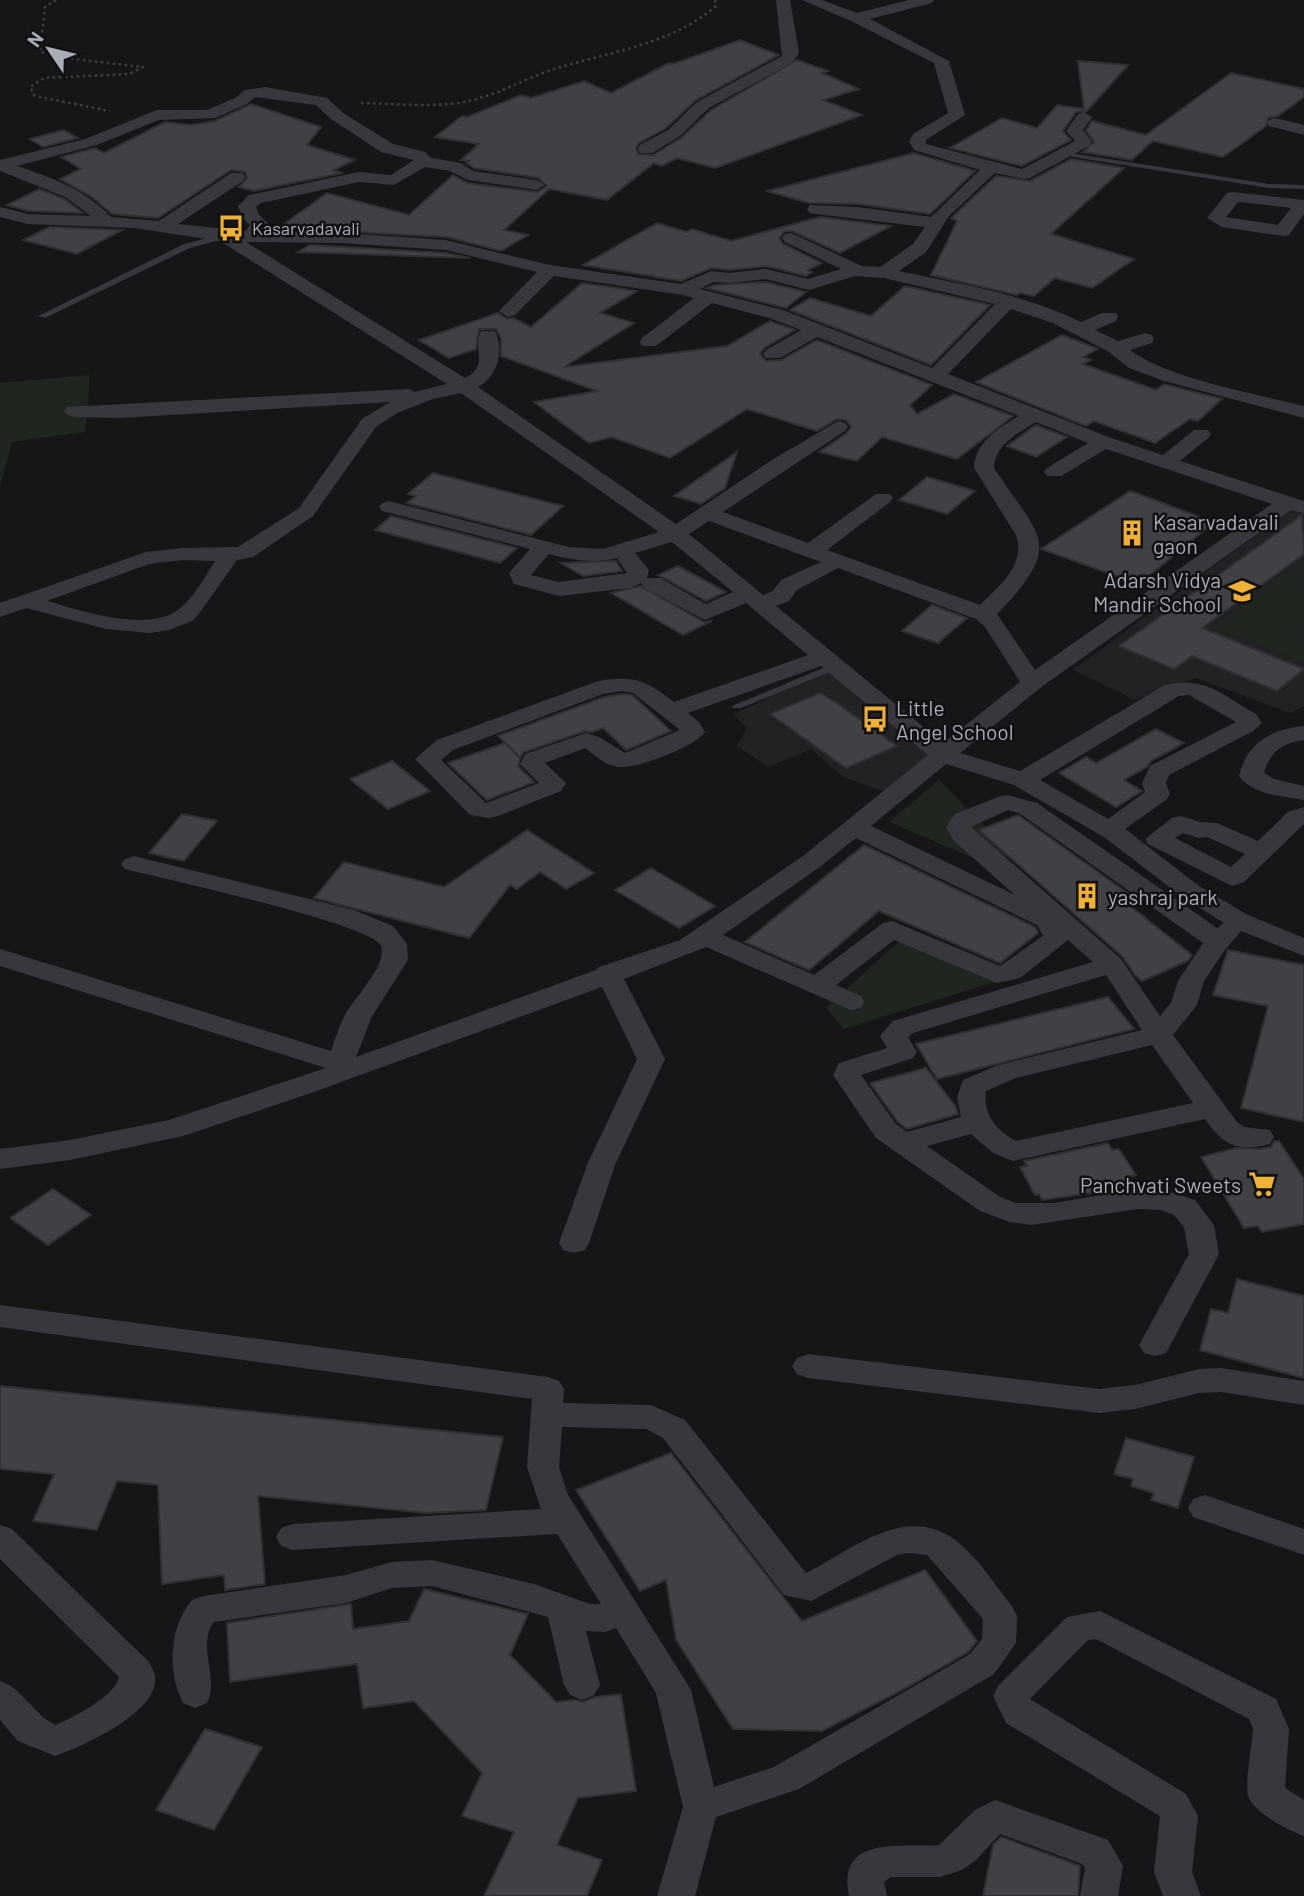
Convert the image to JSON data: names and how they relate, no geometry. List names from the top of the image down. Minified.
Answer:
{"places":{"bus stop":["Kasarvadavali","Little Angel School"],"building":["Kasarvadavali gaon","yashraj park"],"school or university":["Adarsh Vidya Mandir School"],"supermarket":["Panchvati Sweets"]},"north":"top left"}
